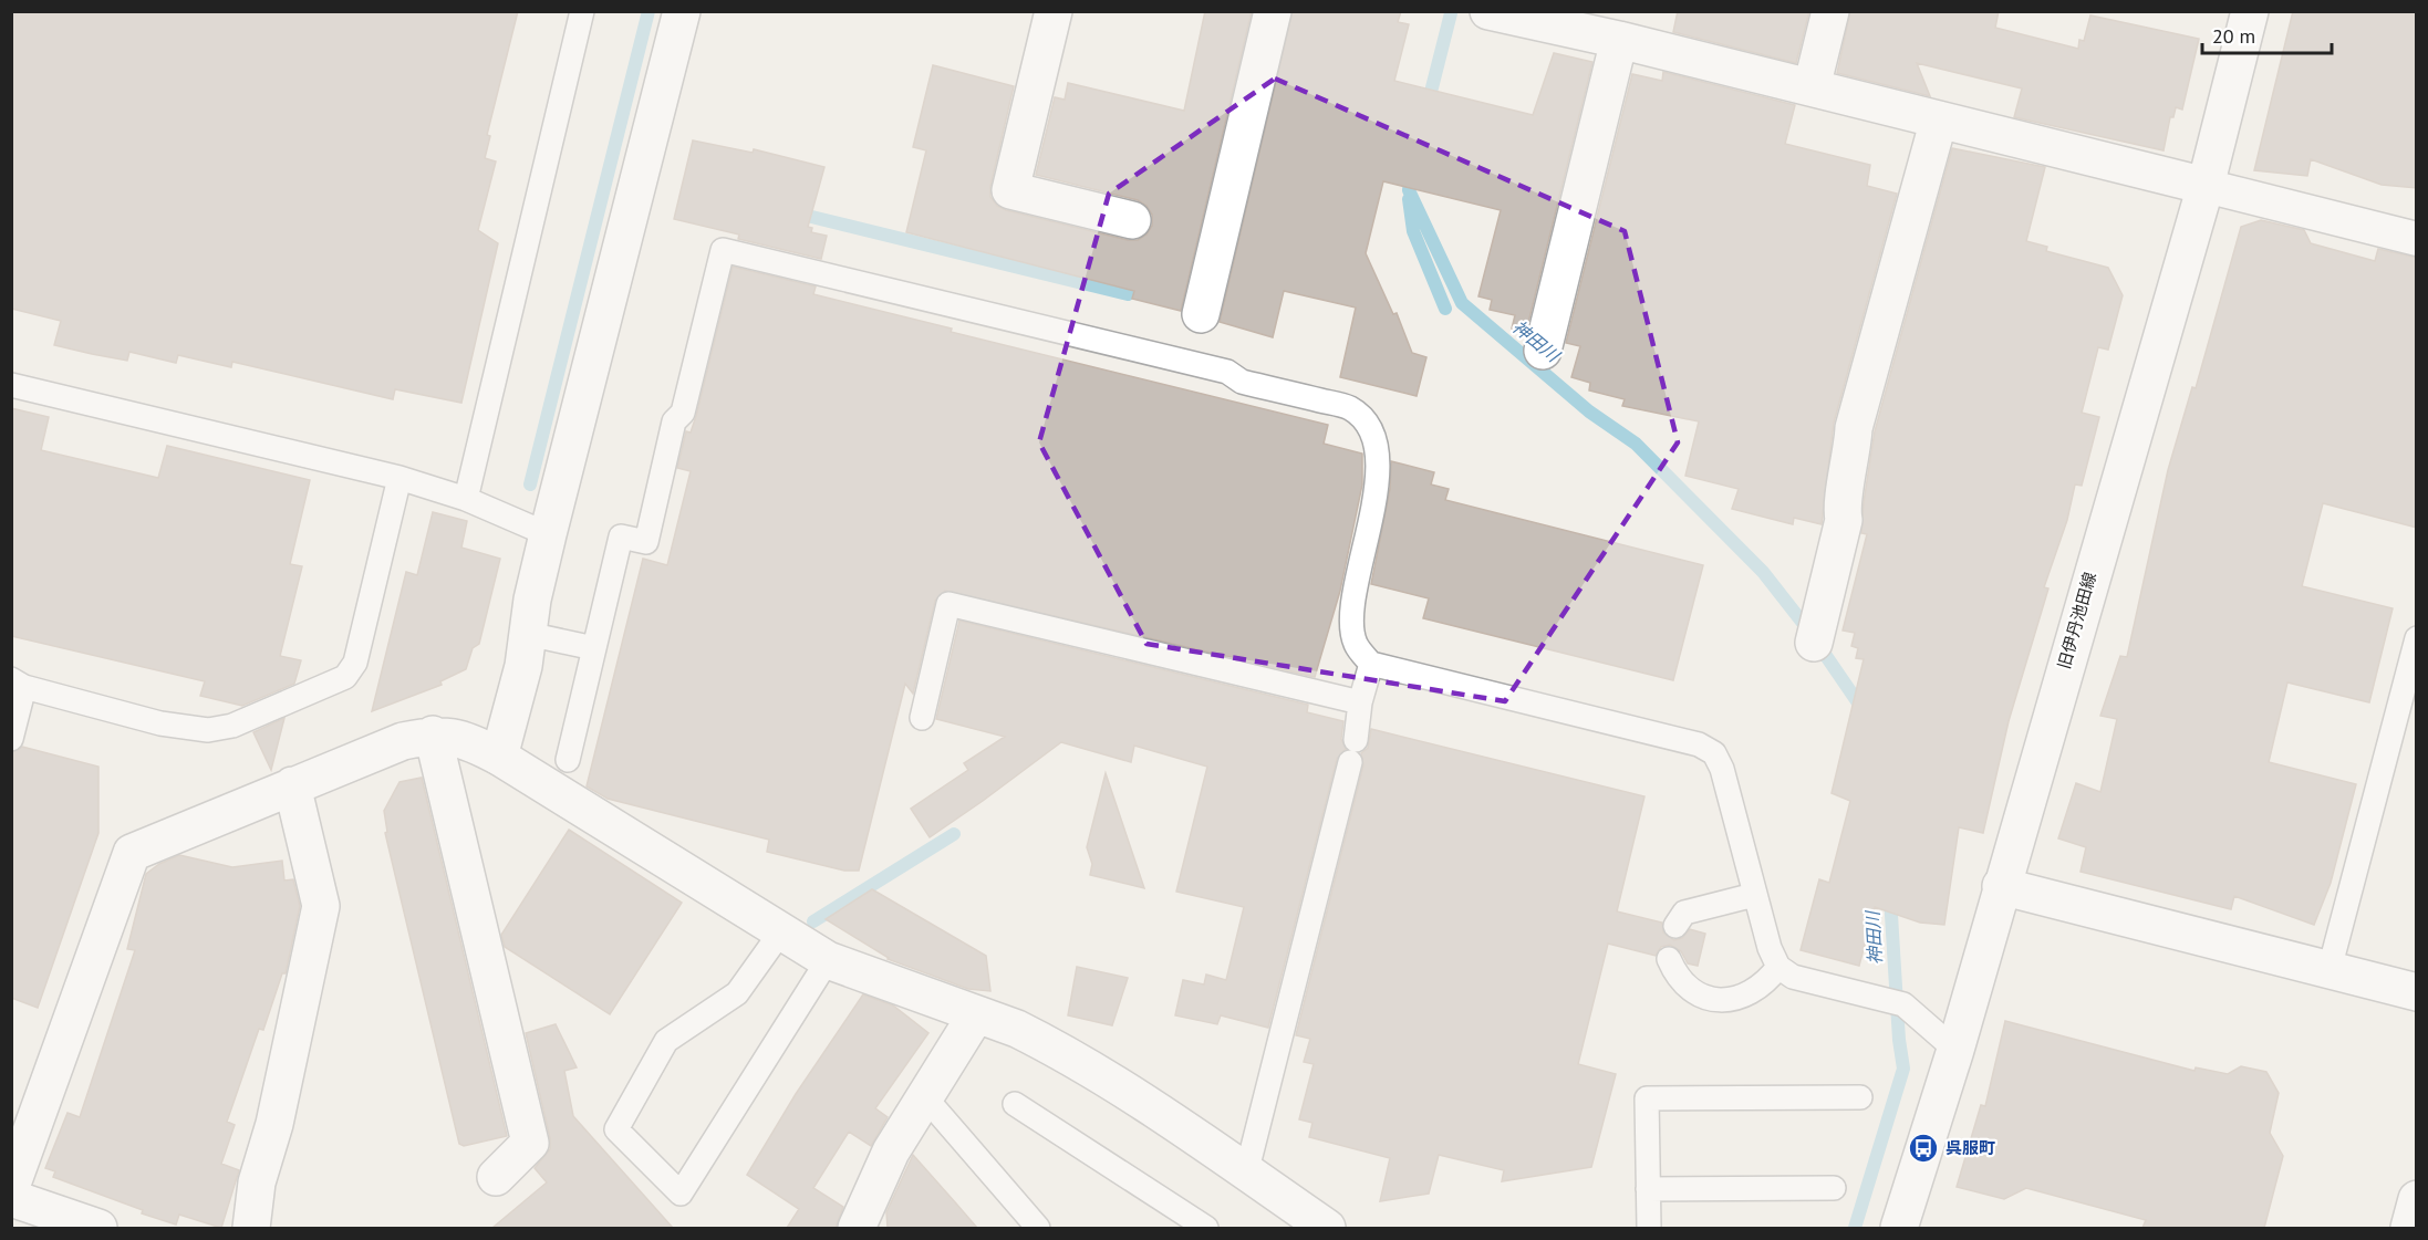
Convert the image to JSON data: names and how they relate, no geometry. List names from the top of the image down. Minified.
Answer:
{"streets":{"street":["旧伊丹池田線"]},"water":["神田川"],"places":{"bus stop":["呉服町"]},"scale_bar":"20 m"}
